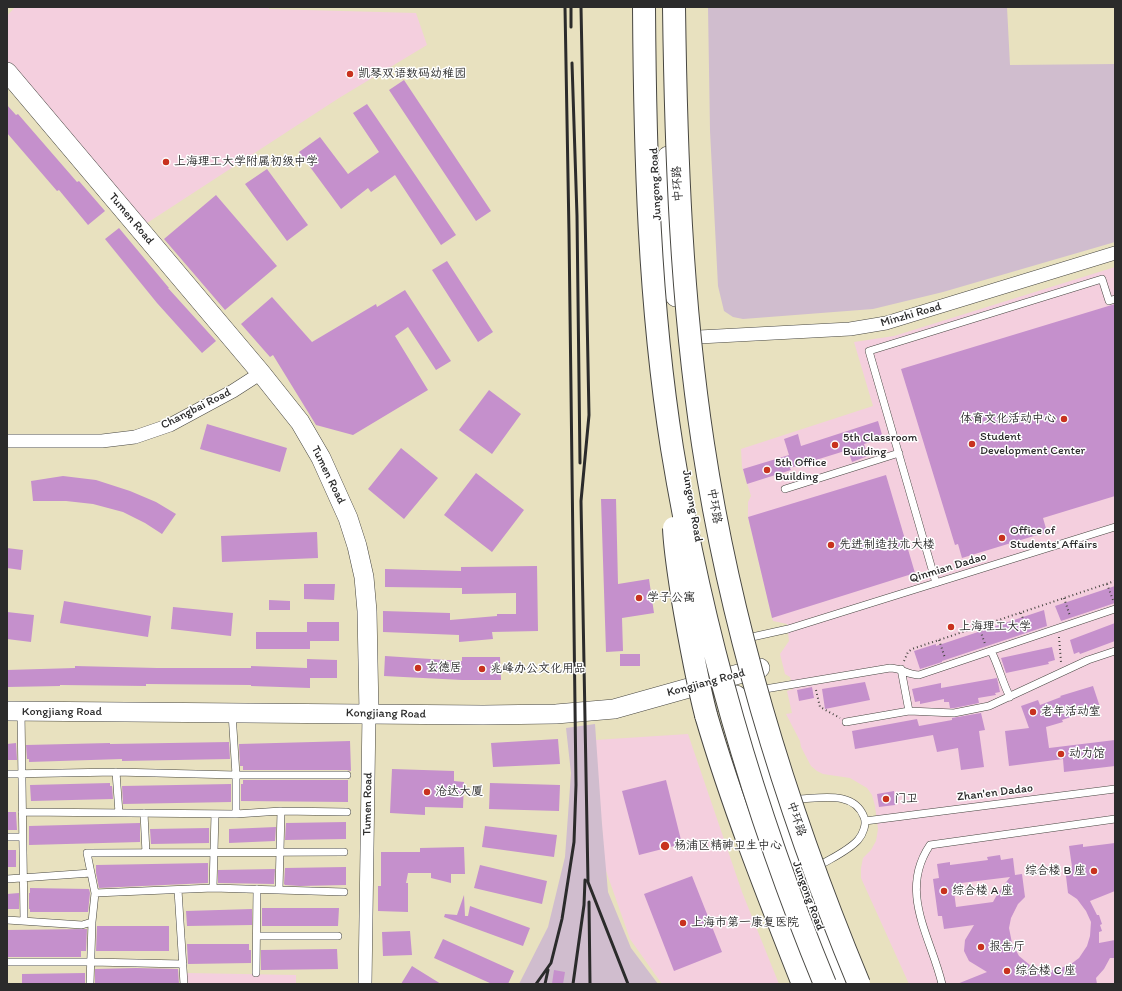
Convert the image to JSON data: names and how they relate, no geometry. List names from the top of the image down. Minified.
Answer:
{"streets":{"highway":["中环路"],"main road":["Jungong Road"],"street":["Tumen Road","Minzhi Road","Changbai Road","Kongjiang Road"],"lane":["Qinmian Dadao","Zhan'en Dadao"]},"crossings":[["Jungong Road","Minzhi Road"],["Jungong Road","Qinmian Dadao"],["Jungong Road","Kongjiang Road"],["Tumen Road","Changbai Road"],["Tumen Road","Kongjiang Road"]],"places":["凯琴双语数码幼稚园","上海理工大学附属初级中学","体育文化活动中心","Student Development Center","5th Classroom Building","5th Office Building","Office of Students' Affairs","先进制造技术大楼","学子公寓","上海理工大学","玄德居","兆峰办公文化用品","老年活动室","动力馆","沧达大厦","门卫","杨浦区精神卫生中心","综合楼 B 座","综合楼 A 座","上海市第一康复医院","报告厅","综合楼 C 座"]}
